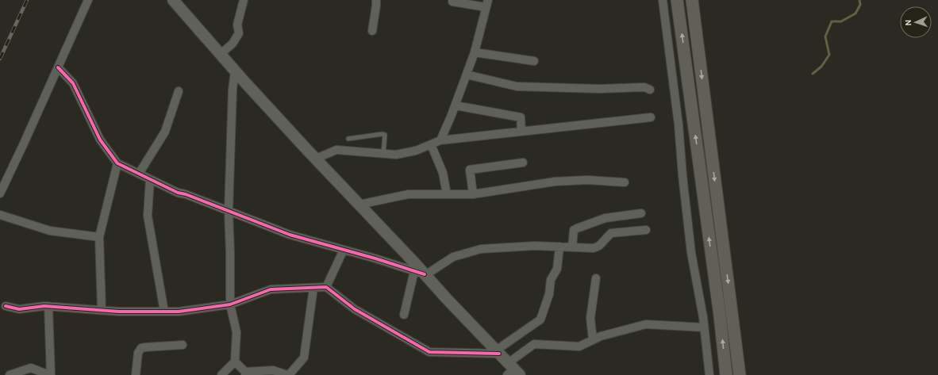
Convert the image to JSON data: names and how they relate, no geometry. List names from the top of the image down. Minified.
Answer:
{"north":"left"}
